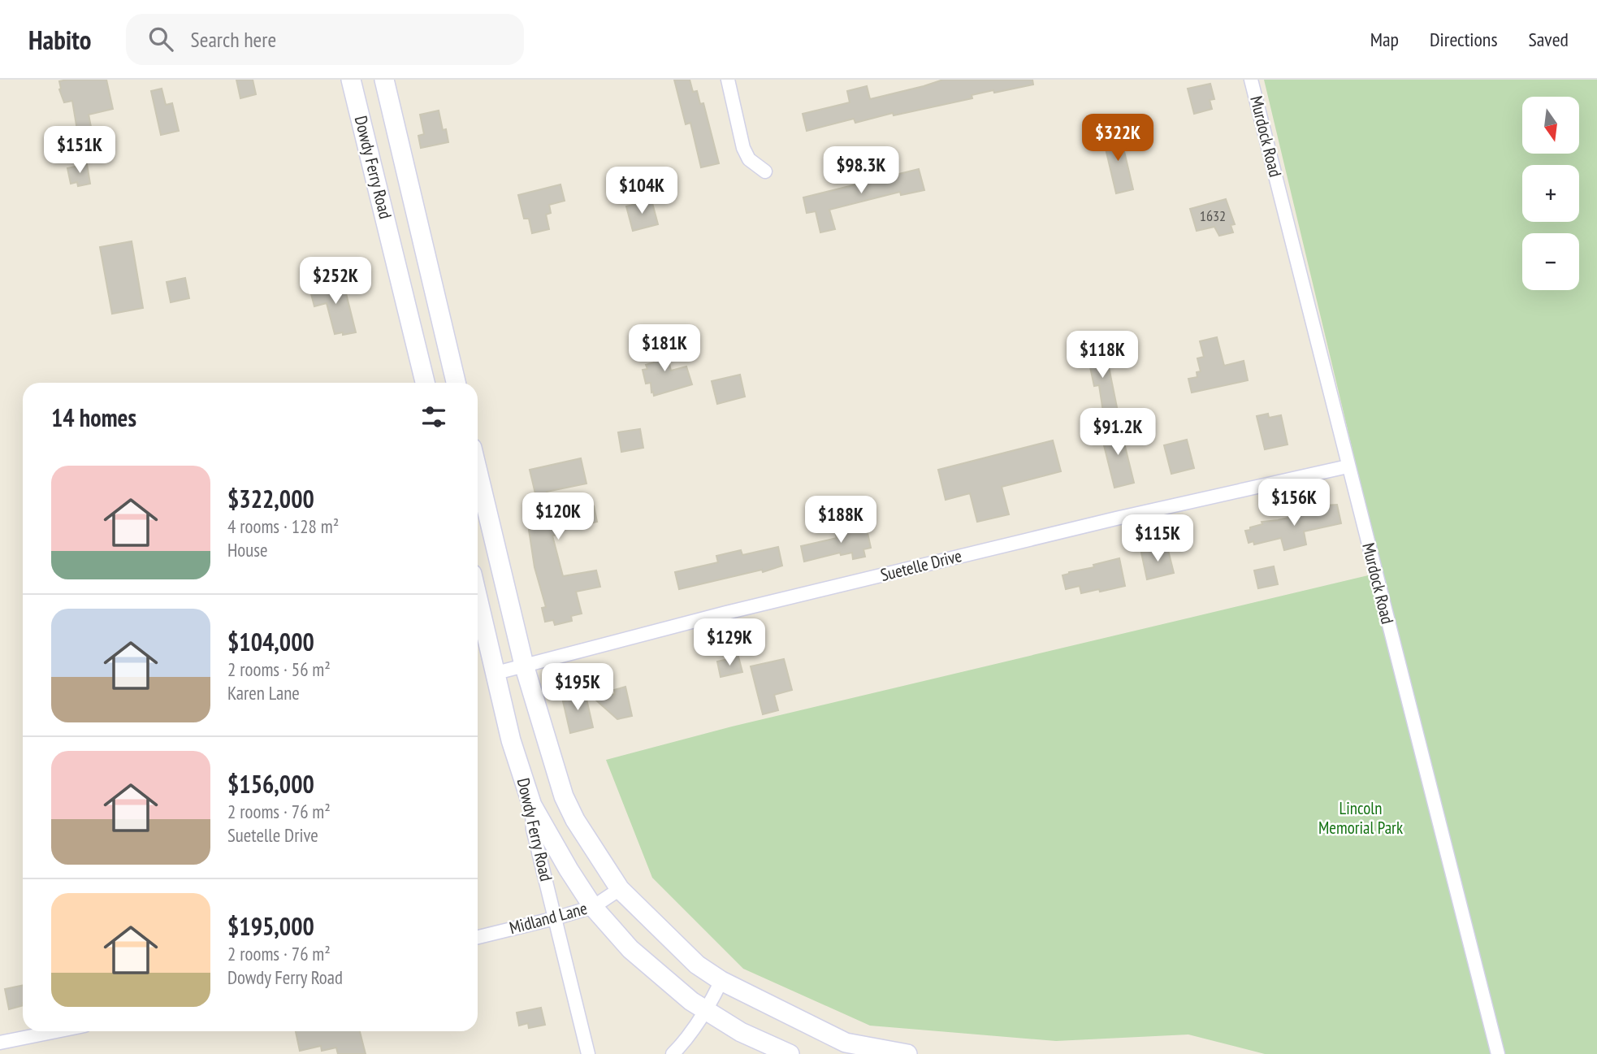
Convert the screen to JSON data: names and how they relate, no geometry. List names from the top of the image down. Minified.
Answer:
{"streets":{"main road":["Dowdy Ferry Road"],"street":["Murdock Road","Suetelle Drive","Midland Lane"]},"crossings":[["Murdock Road","Suetelle Drive"],["Dowdy Ferry Road","Suetelle Drive"],["Dowdy Ferry Road","Midland Lane"]],"parks":["Lincoln Memorial Park"],"house_numbers":["1632"],"north":"bottom","page":{"header":"Habito","search":"Search here","nav":["Map","Directions","Saved"],"map_buttons":["+","−"],"price":["$322K","$151K","$98.3K","$104K","$252K","$181K","$118K","$91.2K","$156K","$120K","$188K","$115K","$129K","$195K"],"heading":"14 homes","list":[{"name":"$322,000","note":"4 rooms · 128 m² · House"},{"name":"$104,000","note":"2 rooms · 56 m² · Karen Lane"},{"name":"$156,000","note":"2 rooms · 76 m² · Suetelle Drive"},{"name":"$195,000","note":"2 rooms · 76 m² · Dowdy Ferry Road"}]}}
